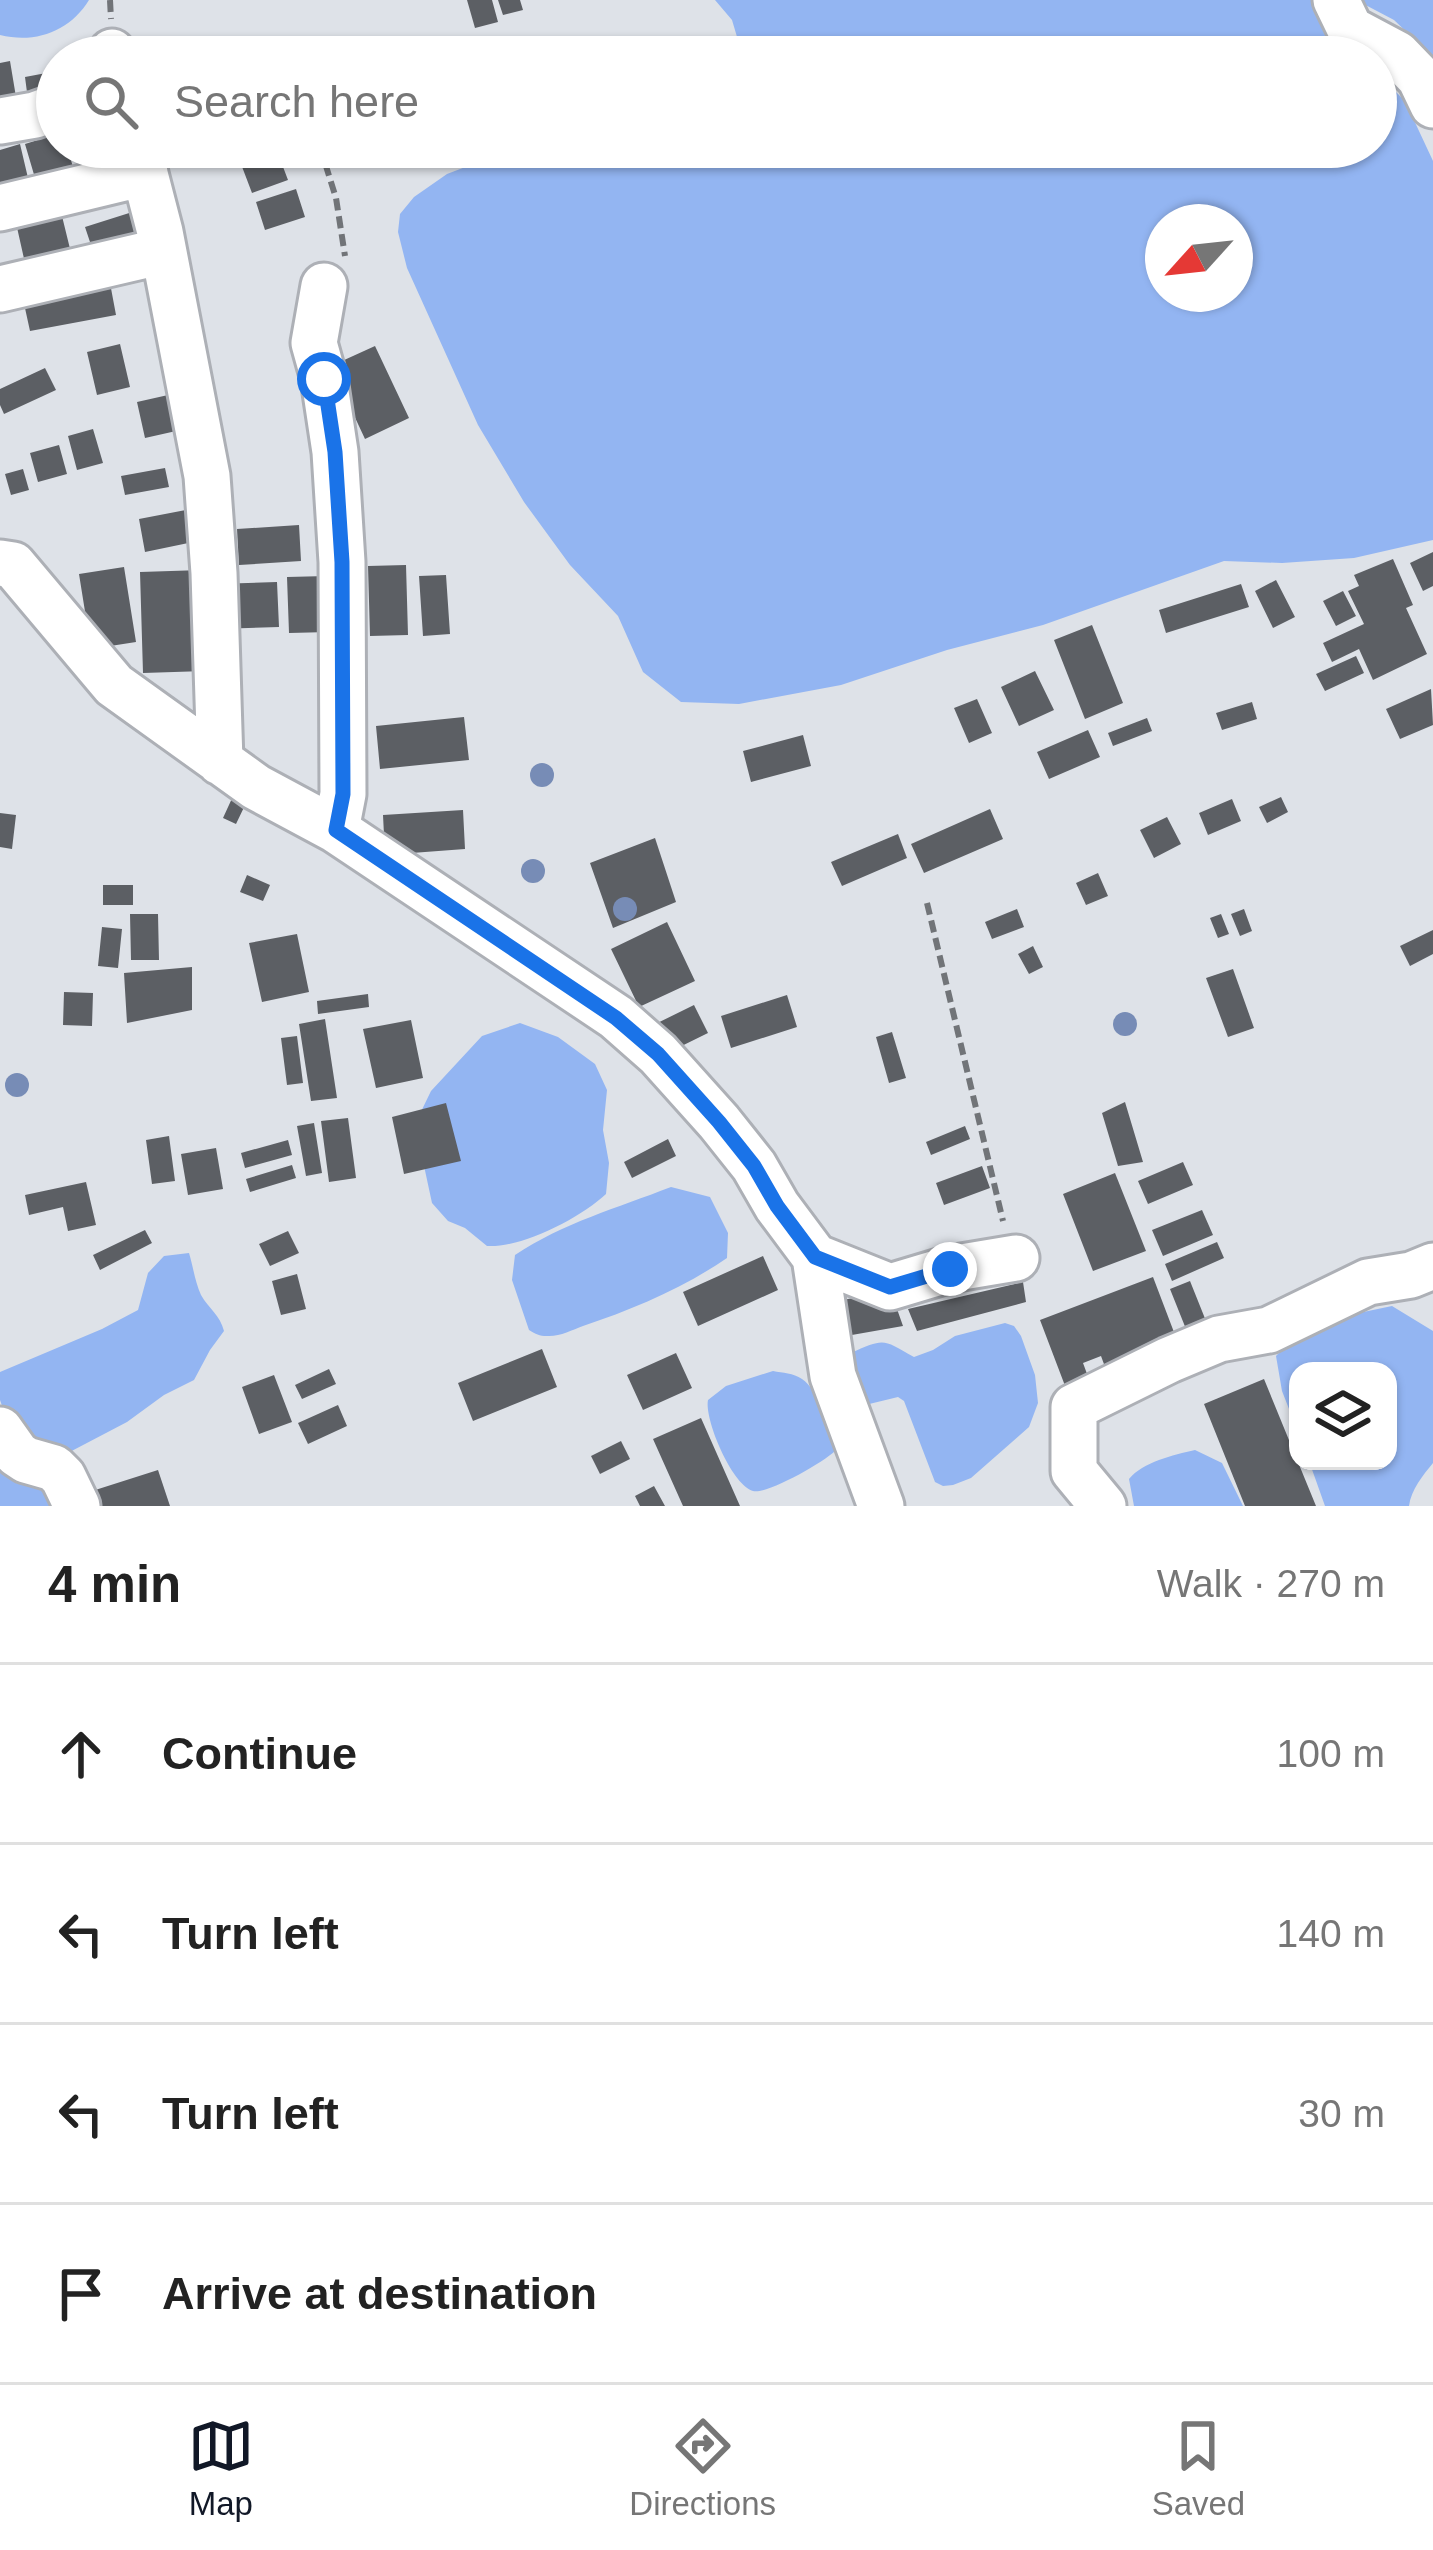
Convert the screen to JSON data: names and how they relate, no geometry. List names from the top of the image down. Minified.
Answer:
{"north":"bottom left","page":{"search":"Search here","heading":["4 min","Walk · 270 m"],"list":[["Continue","100 m"],["Turn left","140 m"],["Turn left","30 m"],"Arrive at destination"],"nav":["Map","Directions","Saved"]}}
